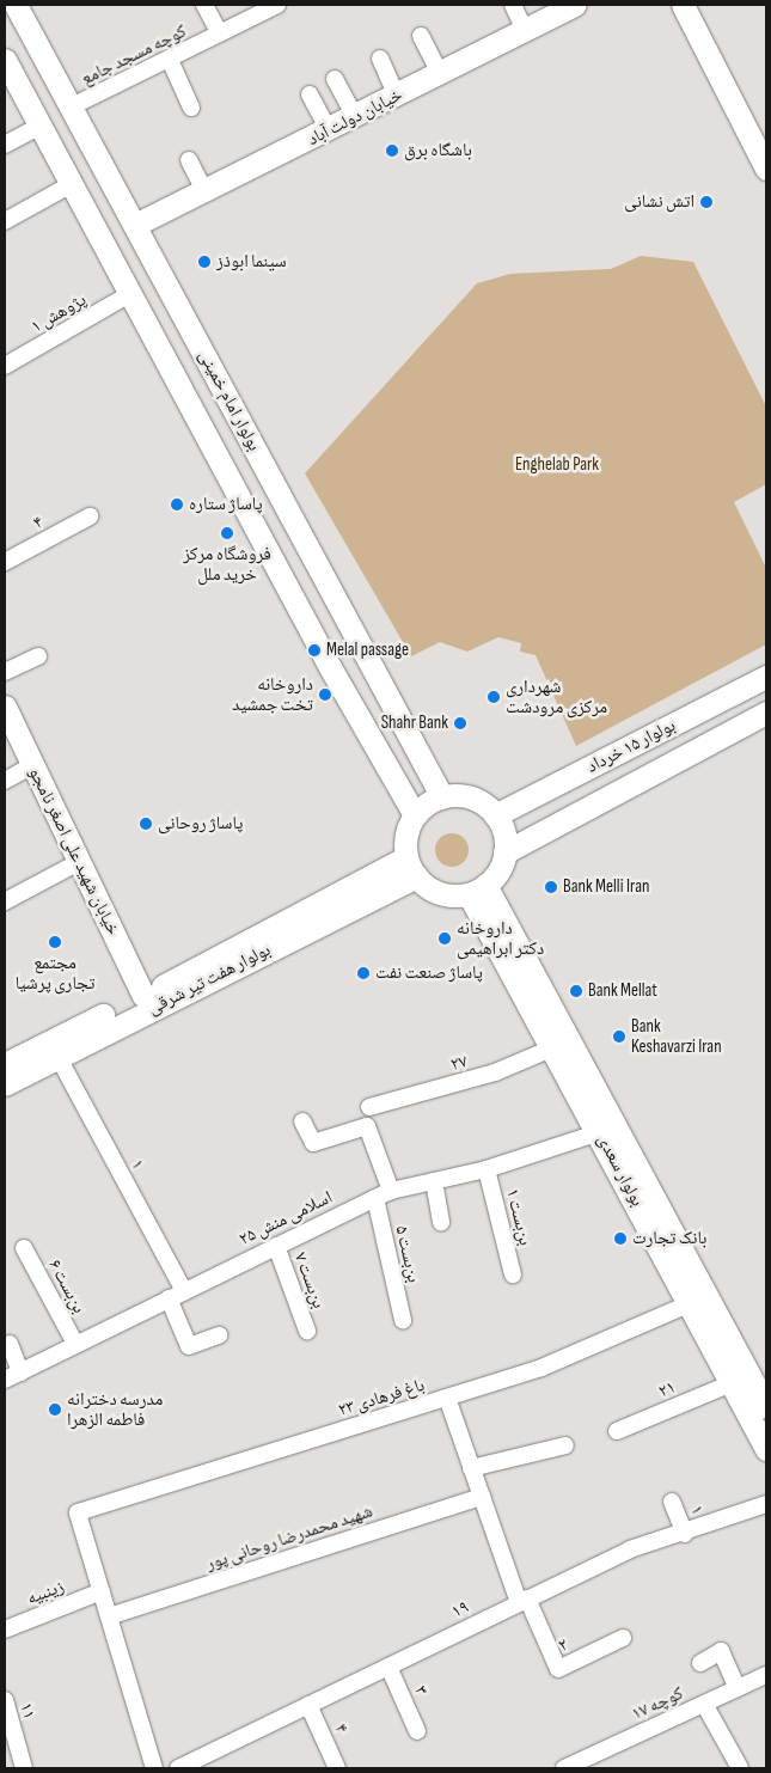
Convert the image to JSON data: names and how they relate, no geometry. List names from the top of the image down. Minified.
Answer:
{"streets":{"main road":["خیابان دولت آباد","بولوار امام خمینی","بولوار ۱۵ خرداد","خیابان شهید علی اصغر نامجو","بولوار هفت تیر شرقی","بولوار سعدی"],"street":["کوچه مسجد جامع","پژوهش ۱","۴","۲۷","۱","بن‌بست ۱","اسلامی منش ۲۵","بن‌بست ۵","بن‌بست ۷","بن‌بست ۶","۲۱","باغ فرهادی ۲۳","شهید محمدرضا روحانی پور","زینبیه","۱۹","۲","۳","کوچه ۱۷","۱۱"]},"crossings":[["کوچه مسجد جامع","بولوار امام خمینی"],["خیابان دولت آباد","بولوار امام خمینی"],["پژوهش ۱","بولوار امام خمینی"],["بولوار امام خمینی","بولوار ۱۵ خرداد"],["بولوار امام خمینی","بولوار هفت تیر شرقی"],["بولوار امام خمینی","بولوار سعدی"],["۴","۱۹"],["بولوار ۱۵ خرداد","بولوار هفت تیر شرقی"],["بولوار ۱۵ خرداد","بولوار سعدی"],["خیابان شهید علی اصغر نامجو","بولوار هفت تیر شرقی"],["بولوار هفت تیر شرقی","۱"],["بولوار هفت تیر شرقی","بولوار سعدی"],["۲۷","بولوار سعدی"],["۱","اسلامی منش ۲۵"],["۱","۱۹"],["بولوار سعدی","اسلامی منش ۲۵"],["بولوار سعدی","۲۱"],["بولوار سعدی","باغ فرهادی ۲۳"],["بن‌بست ۱","اسلامی منش ۲۵"],["اسلامی منش ۲۵","بن‌بست ۵"],["اسلامی منش ۲۵","بن‌بست ۷"],["اسلامی منش ۲۵","بن‌بست ۶"],["باغ فرهادی ۲۳","زینبیه"],["۱۹","۲"],["۱۹","۳"]],"parks":["Enghelab Park"],"places":["باشگاه برق","اتش نشانی","سینما ابوذز","پاساژ ستاره","فروشگاه مرکز خرید ملل","Melal passage","داروخانه تخت جمشيد","شهرداری مرکزی مرودشت","Shahr Bank","پاساژ روحانی","Bank Melli Iran","داروخانه دکتر ابراهیمی","مجتمع تجاری پرشیا","پاساژ صنعت نفت","Bank Mellat","Bank Keshavarzi Iran","بانک تجارت","مدرسه دخترانه فاطمه الزهرا"]}
